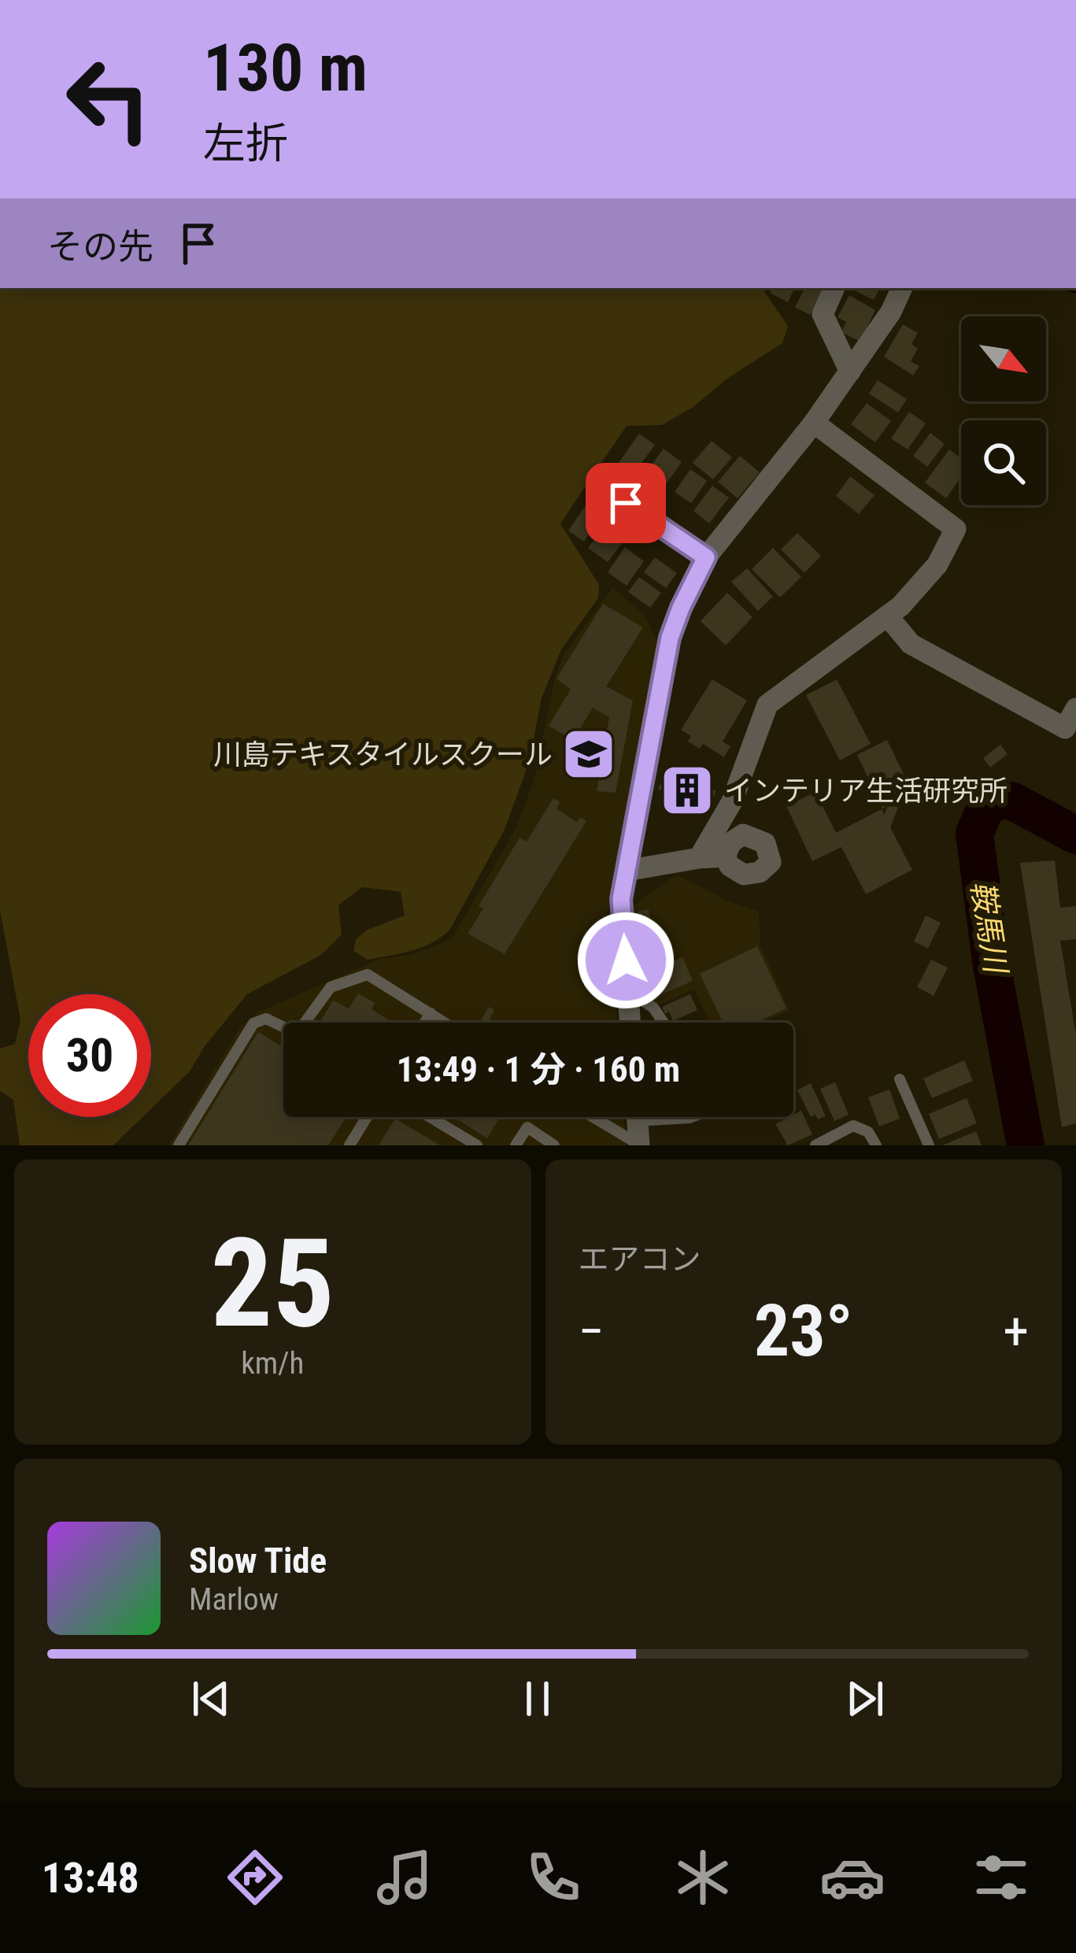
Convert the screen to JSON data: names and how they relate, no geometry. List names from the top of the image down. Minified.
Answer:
{"water":["鞍馬川"],"places":{"school or university":["川島テキスタイルスクール"],"building":["インテリア生活研究所"]},"north":"bottom right","page":{"turn":["130 m","左折"],"then":"その先","limit":"30","trip":"13:49 · 1 分 · 160 m","tile":[["25","km/h"],"エアコン"],"heat":["−","23°","+"],"song":["Slow Tide","Marlow"],"tabs":"13:48"}}
